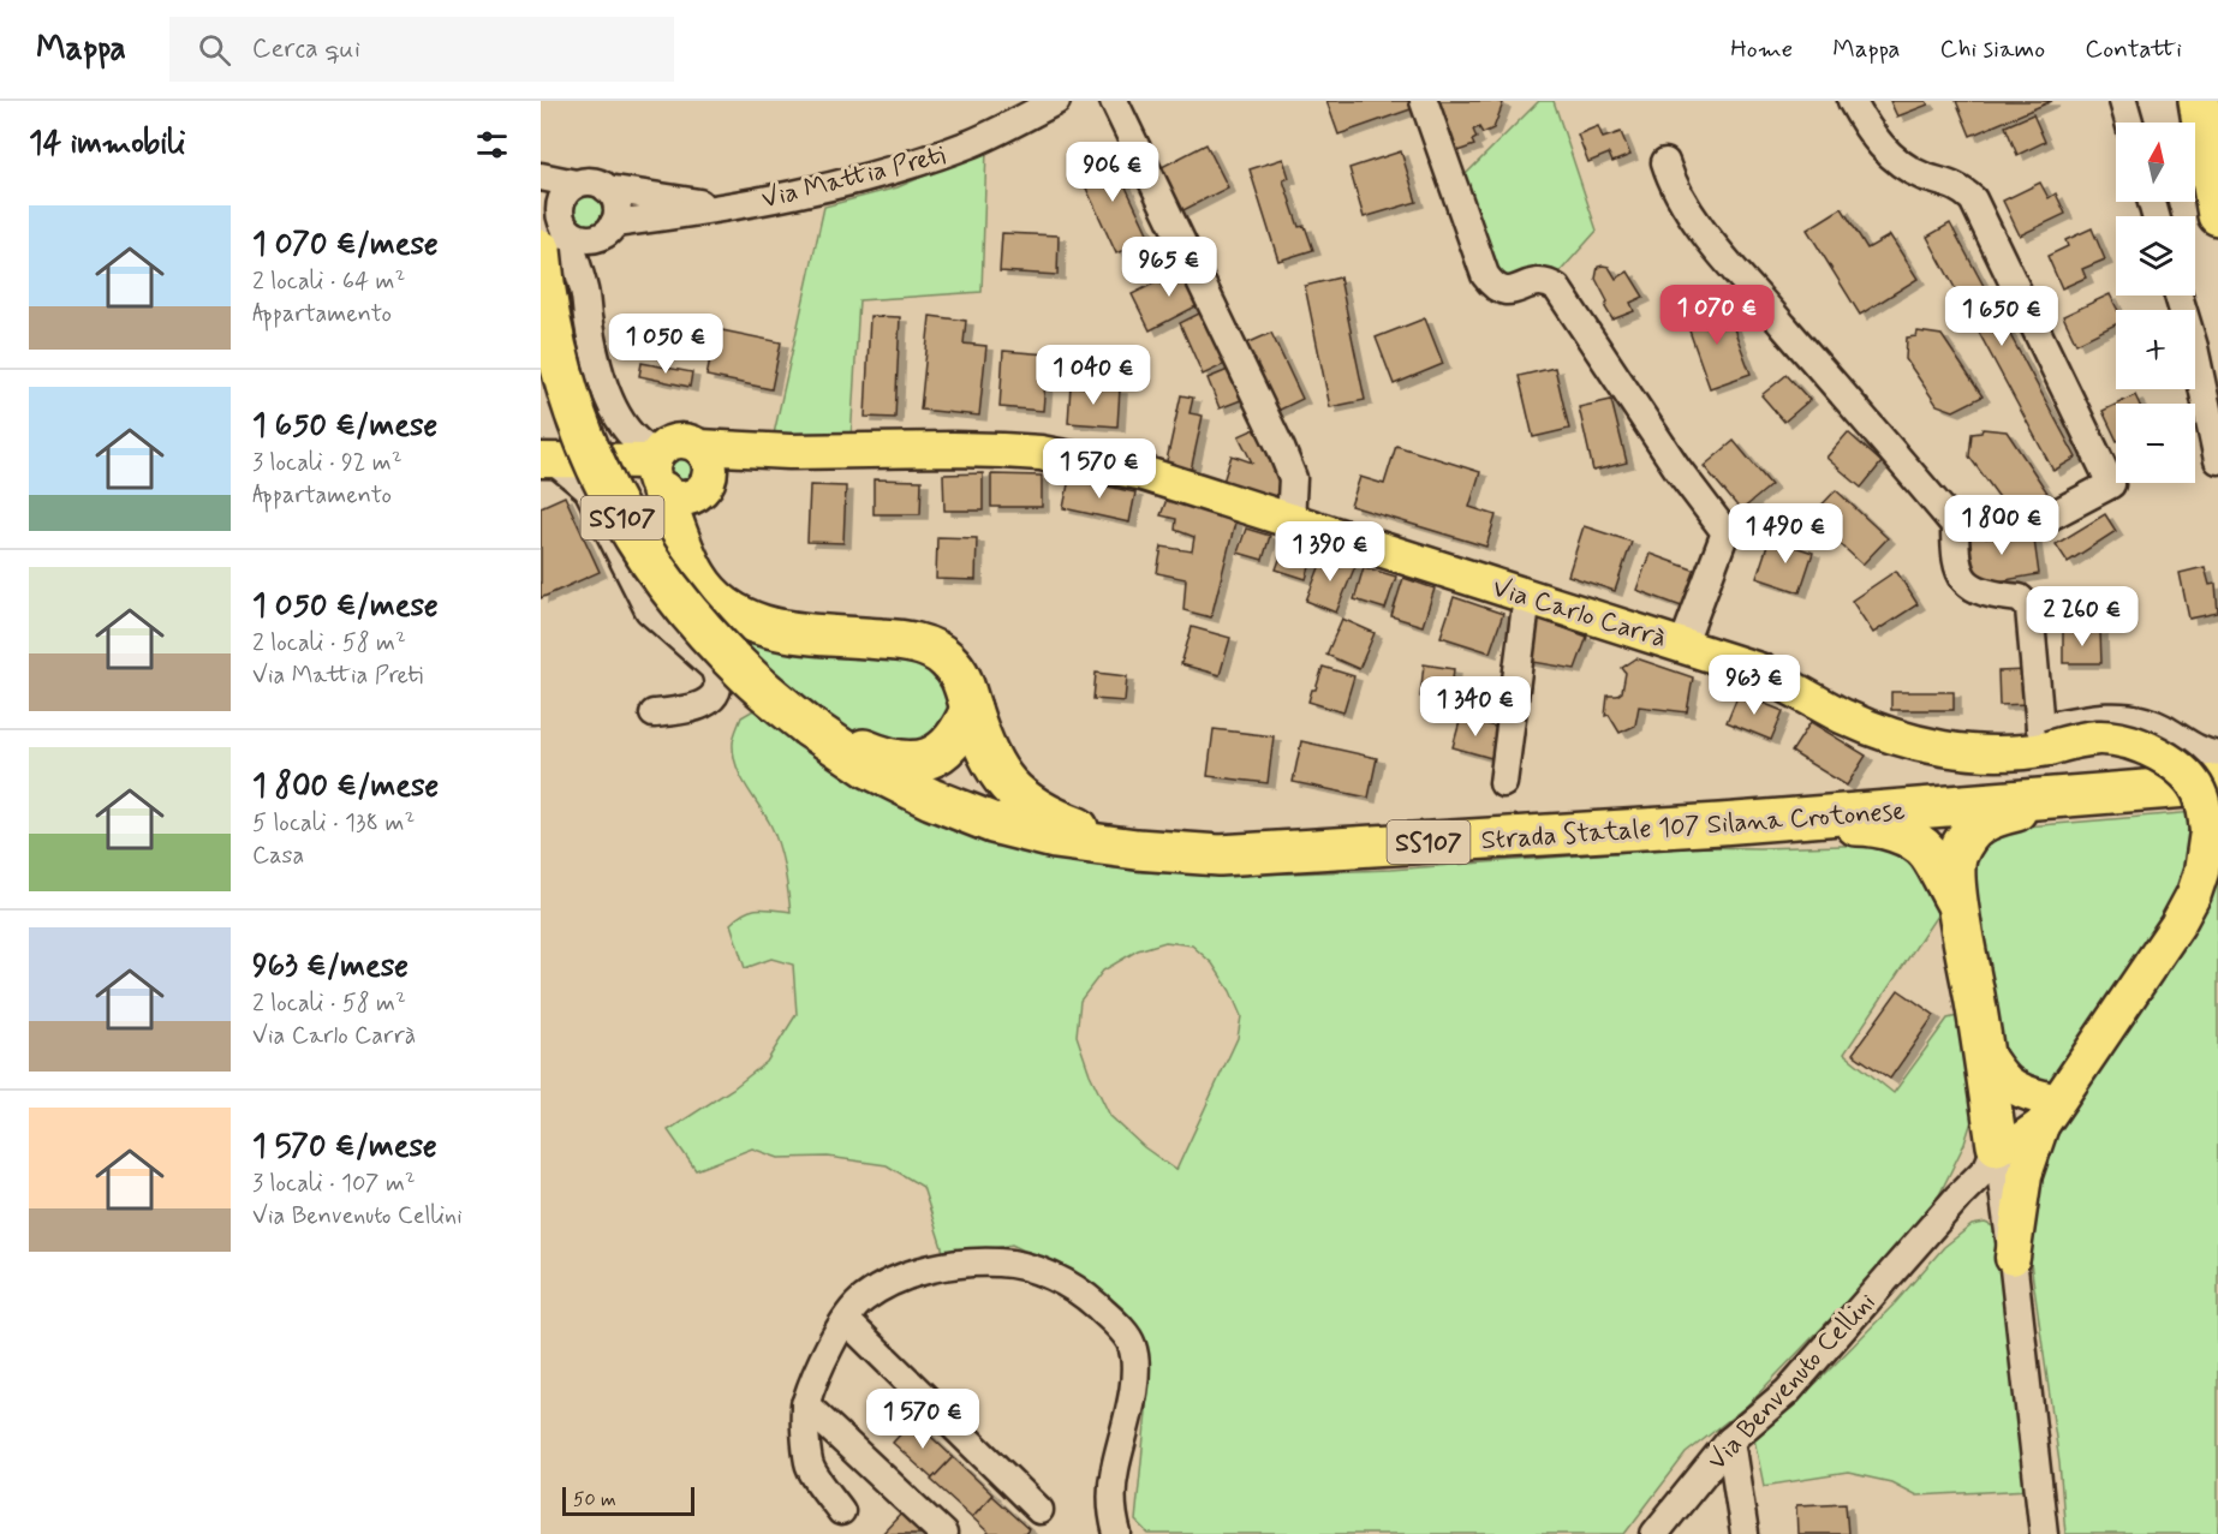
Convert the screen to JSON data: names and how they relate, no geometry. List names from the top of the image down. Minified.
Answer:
{"streets":{"highway":["SS107","Strada Statale 107 Silana Crotonese"],"main road":["Via Carlo Carrà"],"street":["Via Mattia Preti","Via Benvenuto Cellini"]},"crossings":[["Via Mattia Preti","Strada Statale 107 Silana Crotonese"],["Via Carlo Carrà","Via Benvenuto Cellini"]],"scale_bar":"50 m","north":"top","page":{"header":"Mappa","search":"Cerca qui","nav":["Home","Mappa","Chi siamo","Contatti"],"heading":"14 immobili","map_buttons":["+","−"],"price":["906 €","965 €","1 070 €","1 650 €","1 050 €","1 040 €","1 570 €","1 800 €","1 490 €","1 390 €","2 260 €","963 €","1 340 €","1 570 €"],"list":[{"name":"1 070 €/mese","note":"2 locali · 64 m² · Appartamento"},{"name":"1 650 €/mese","note":"3 locali · 92 m² · Appartamento"},{"name":"1 050 €/mese","note":"2 locali · 58 m² · Via Mattia Preti"},{"name":"1 800 €/mese","note":"5 locali · 138 m² · Casa"},{"name":"963 €/mese","note":"2 locali · 58 m² · Via Carlo Carrà"},{"name":"1 570 €/mese","note":"3 locali · 107 m² · Via Benvenuto Cellini"}],"scale":"50 m"}}
